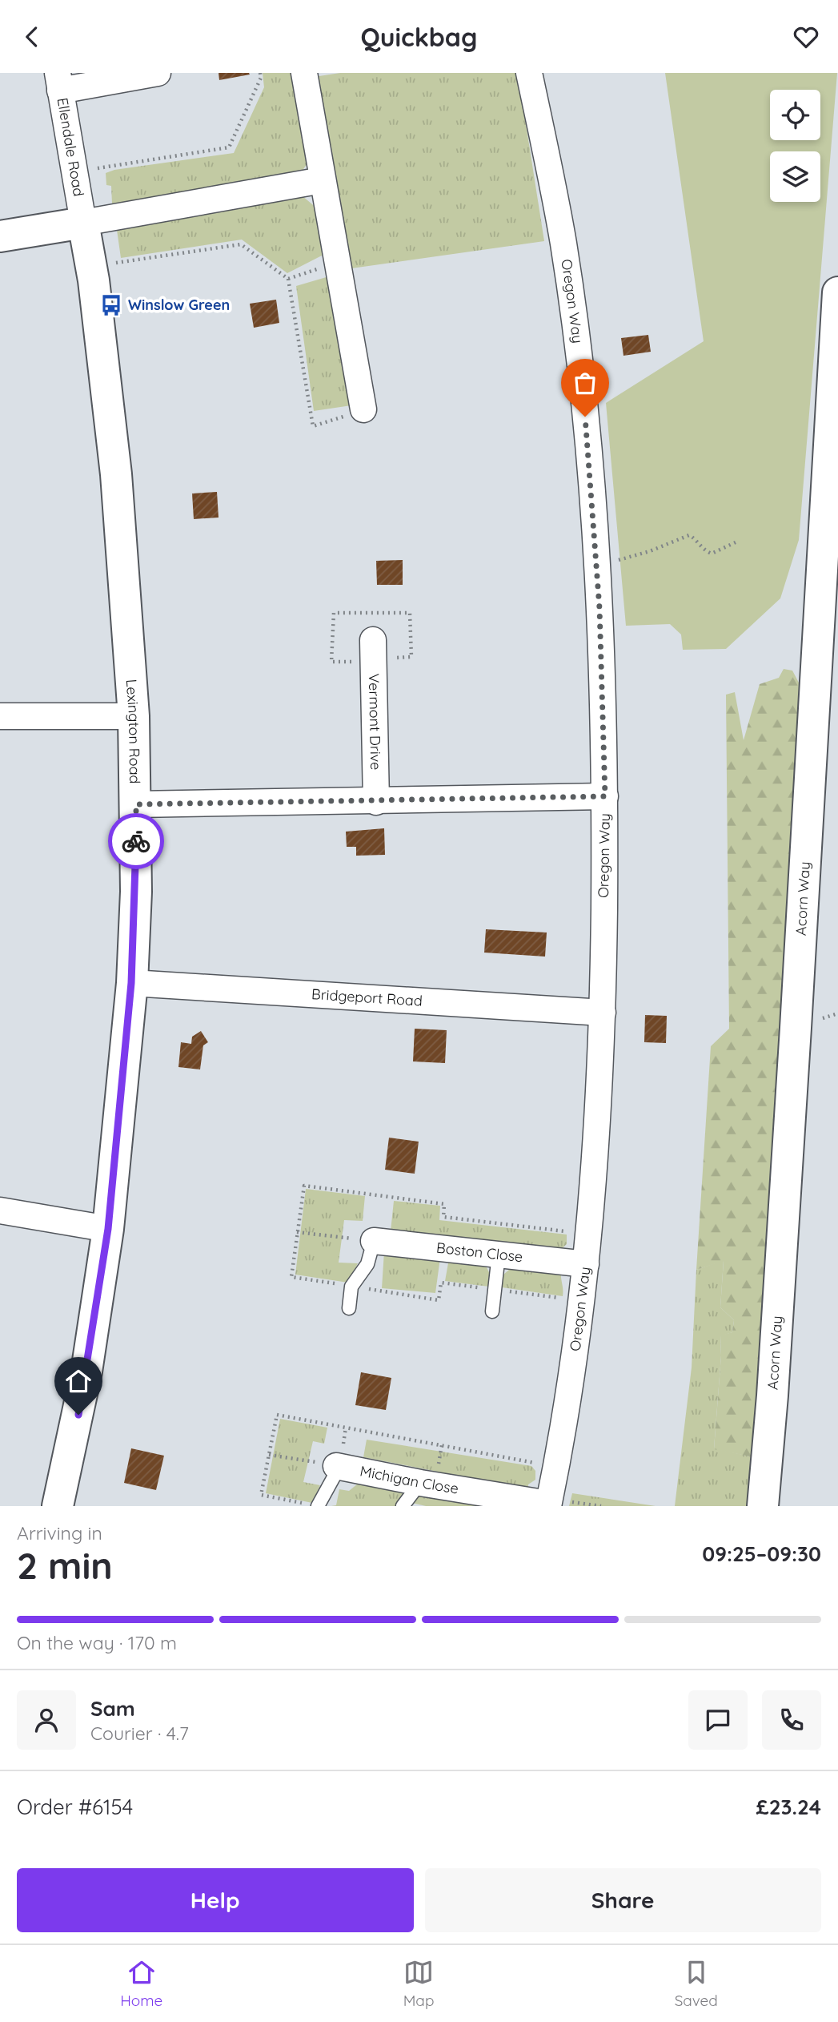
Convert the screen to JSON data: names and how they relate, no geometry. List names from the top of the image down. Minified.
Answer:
{"streets":{"street":["Ellendale Road","Oregon Way","Vermont Drive","Lexington Road","Acorn Way","Bridgeport Road","Boston Close","Michigan Close"]},"crossings":[["Ellendale Road","Lexington Road"],["Oregon Way","Bridgeport Road"],["Oregon Way","Boston Close"],["Oregon Way","Michigan Close"],["Lexington Road","Bridgeport Road"]],"places":{"bus stop":["Winslow Green"]},"page":{"header":"Quickbag","heading":["2 min","Arriving in","09:25–09:30"],"panel":["Sam","Courier · 4.7","Order #6154","£23.24"],"bar":"On the way · 170 m","buttons":["Help","Share"],"tabs":["Home","Map","Saved"]}}
